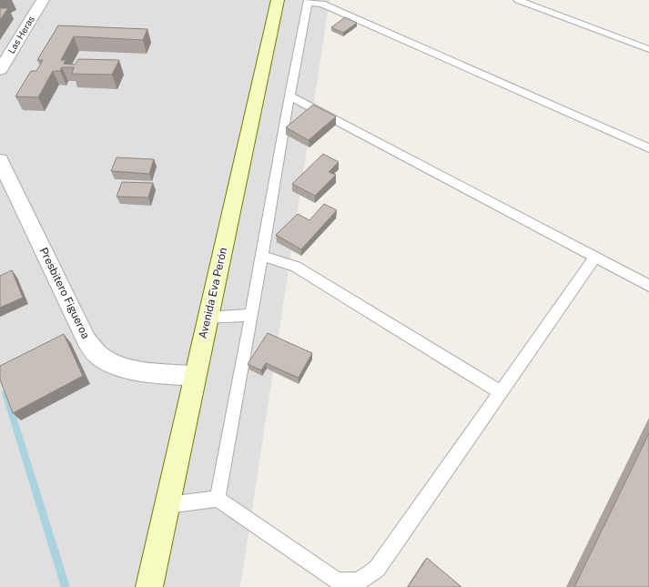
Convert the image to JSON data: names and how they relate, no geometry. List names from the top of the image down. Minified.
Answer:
{"streets":{"main road":["Avenida Eva Perón"],"street":["Las Heras","Presbitero Figueroa"]},"crossings":[["Presbitero Figueroa","Avenida Eva Perón"]]}
